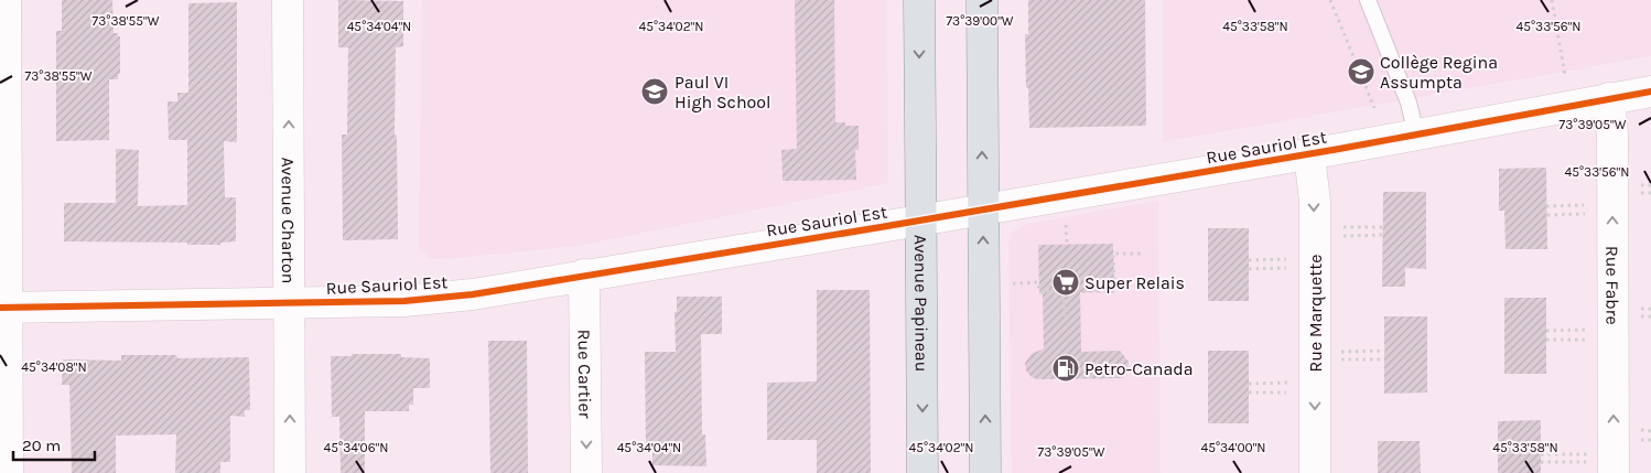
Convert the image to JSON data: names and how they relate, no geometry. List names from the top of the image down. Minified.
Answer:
{"streets":{"main road":["Avenue Papineau"],"street":["Rue Sauriol Est","Avenue Charton","Rue Fabre","Rue Marquette","Rue Cartier"]},"crossings":[["Rue Sauriol Est","Avenue Charton"],["Rue Sauriol Est","Rue Fabre"],["Rue Sauriol Est","Avenue Papineau"],["Rue Sauriol Est","Rue Marquette"],["Rue Sauriol Est","Rue Cartier"]],"one_way":["Avenue Charton","Rue Fabre","Rue Marquette","Rue Cartier"],"places":{"school or university":["Collège Regina Assumpta","Paul VI High School"],"supermarket":["Super Relais"],"fuel station":["Petro-Canada"]},"scale_bar":"20 m","coordinates":["73°38'55\"W","73°39'00\"W","45°33'58\"N","45°33'56\"N","45°34'04\"N","45°34'02\"N","73°39'05\"W","45°34'08\"N","45°34'06\"N","45°34'00\"N"]}
